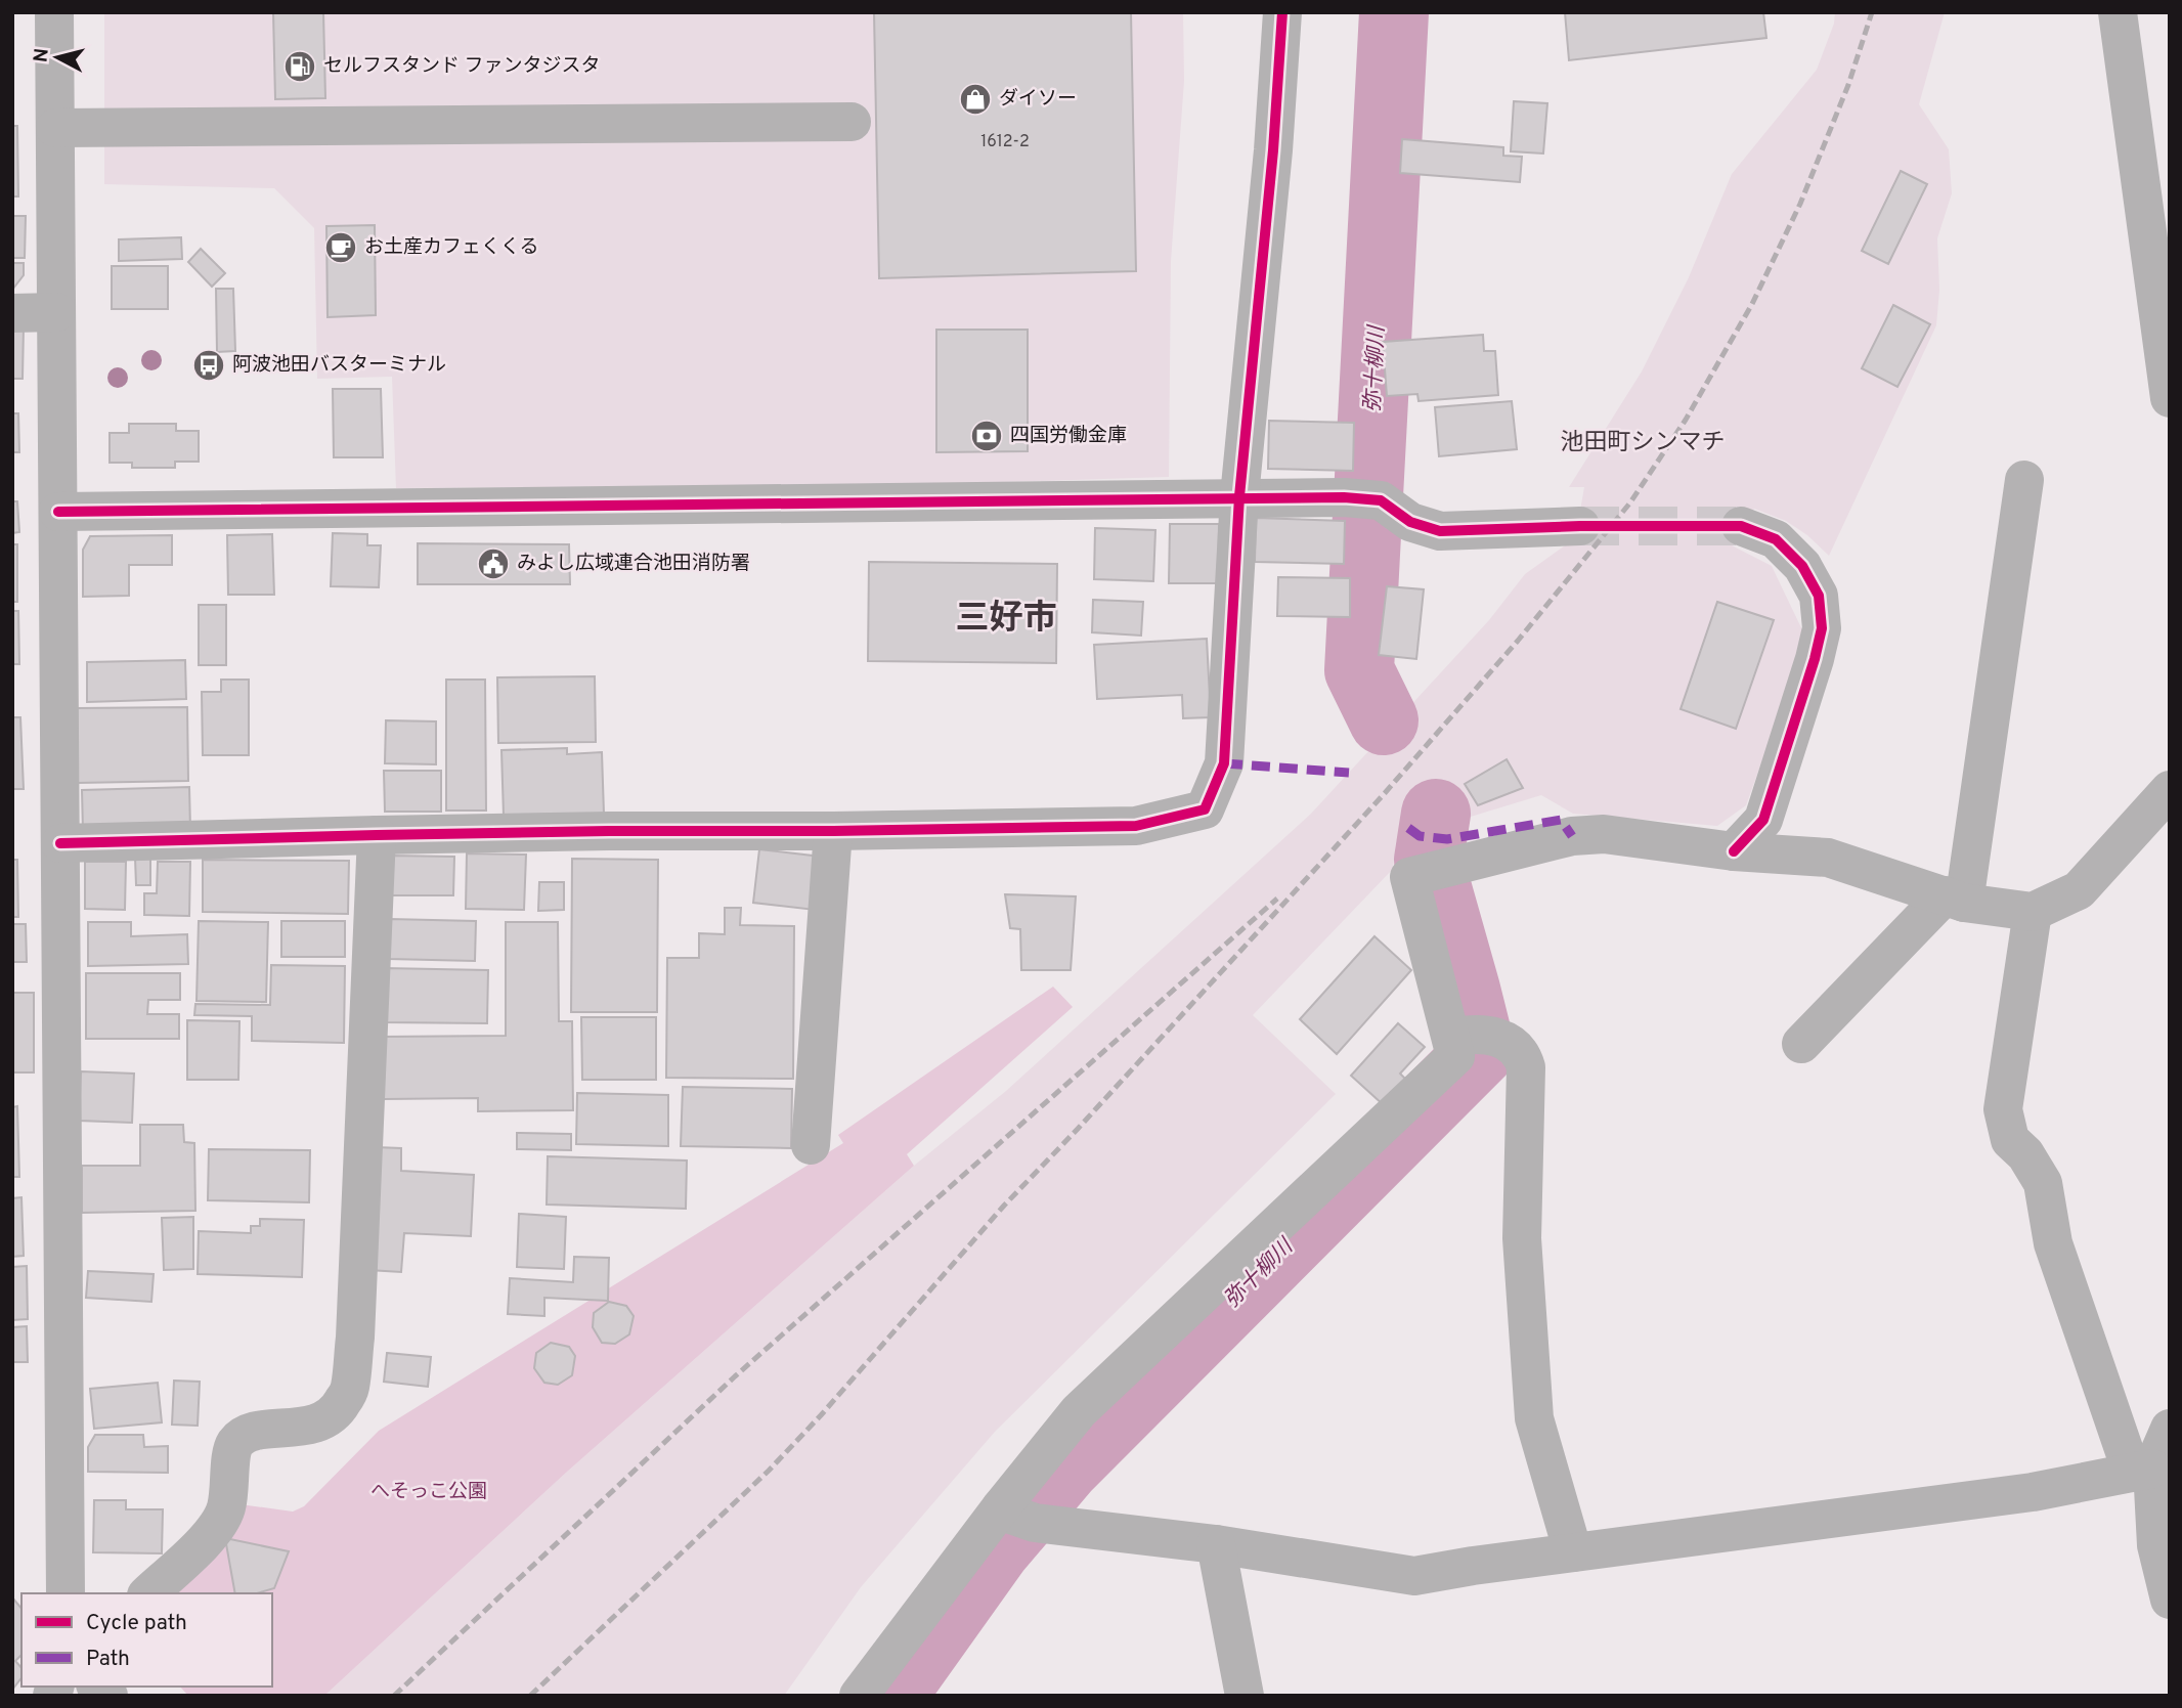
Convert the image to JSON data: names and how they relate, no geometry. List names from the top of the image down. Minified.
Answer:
{"districts":["池田町シンマチ","三好市"],"water":["弥十柳川"],"parks":["へそっこ公園"],"places":{"fuel station":["セルフスタンド ファンタジスタ"],"shop":["ダイソー"],"cafe":["お土産カフェくくる"],"bus stop":["阿波池田バスターミナル"],"bank":["四国労働金庫"],"public building":["みよし広域連合池田消防署"]},"house_numbers":["1612-2"],"legend":["Cycle path","Path"],"north":"left"}
